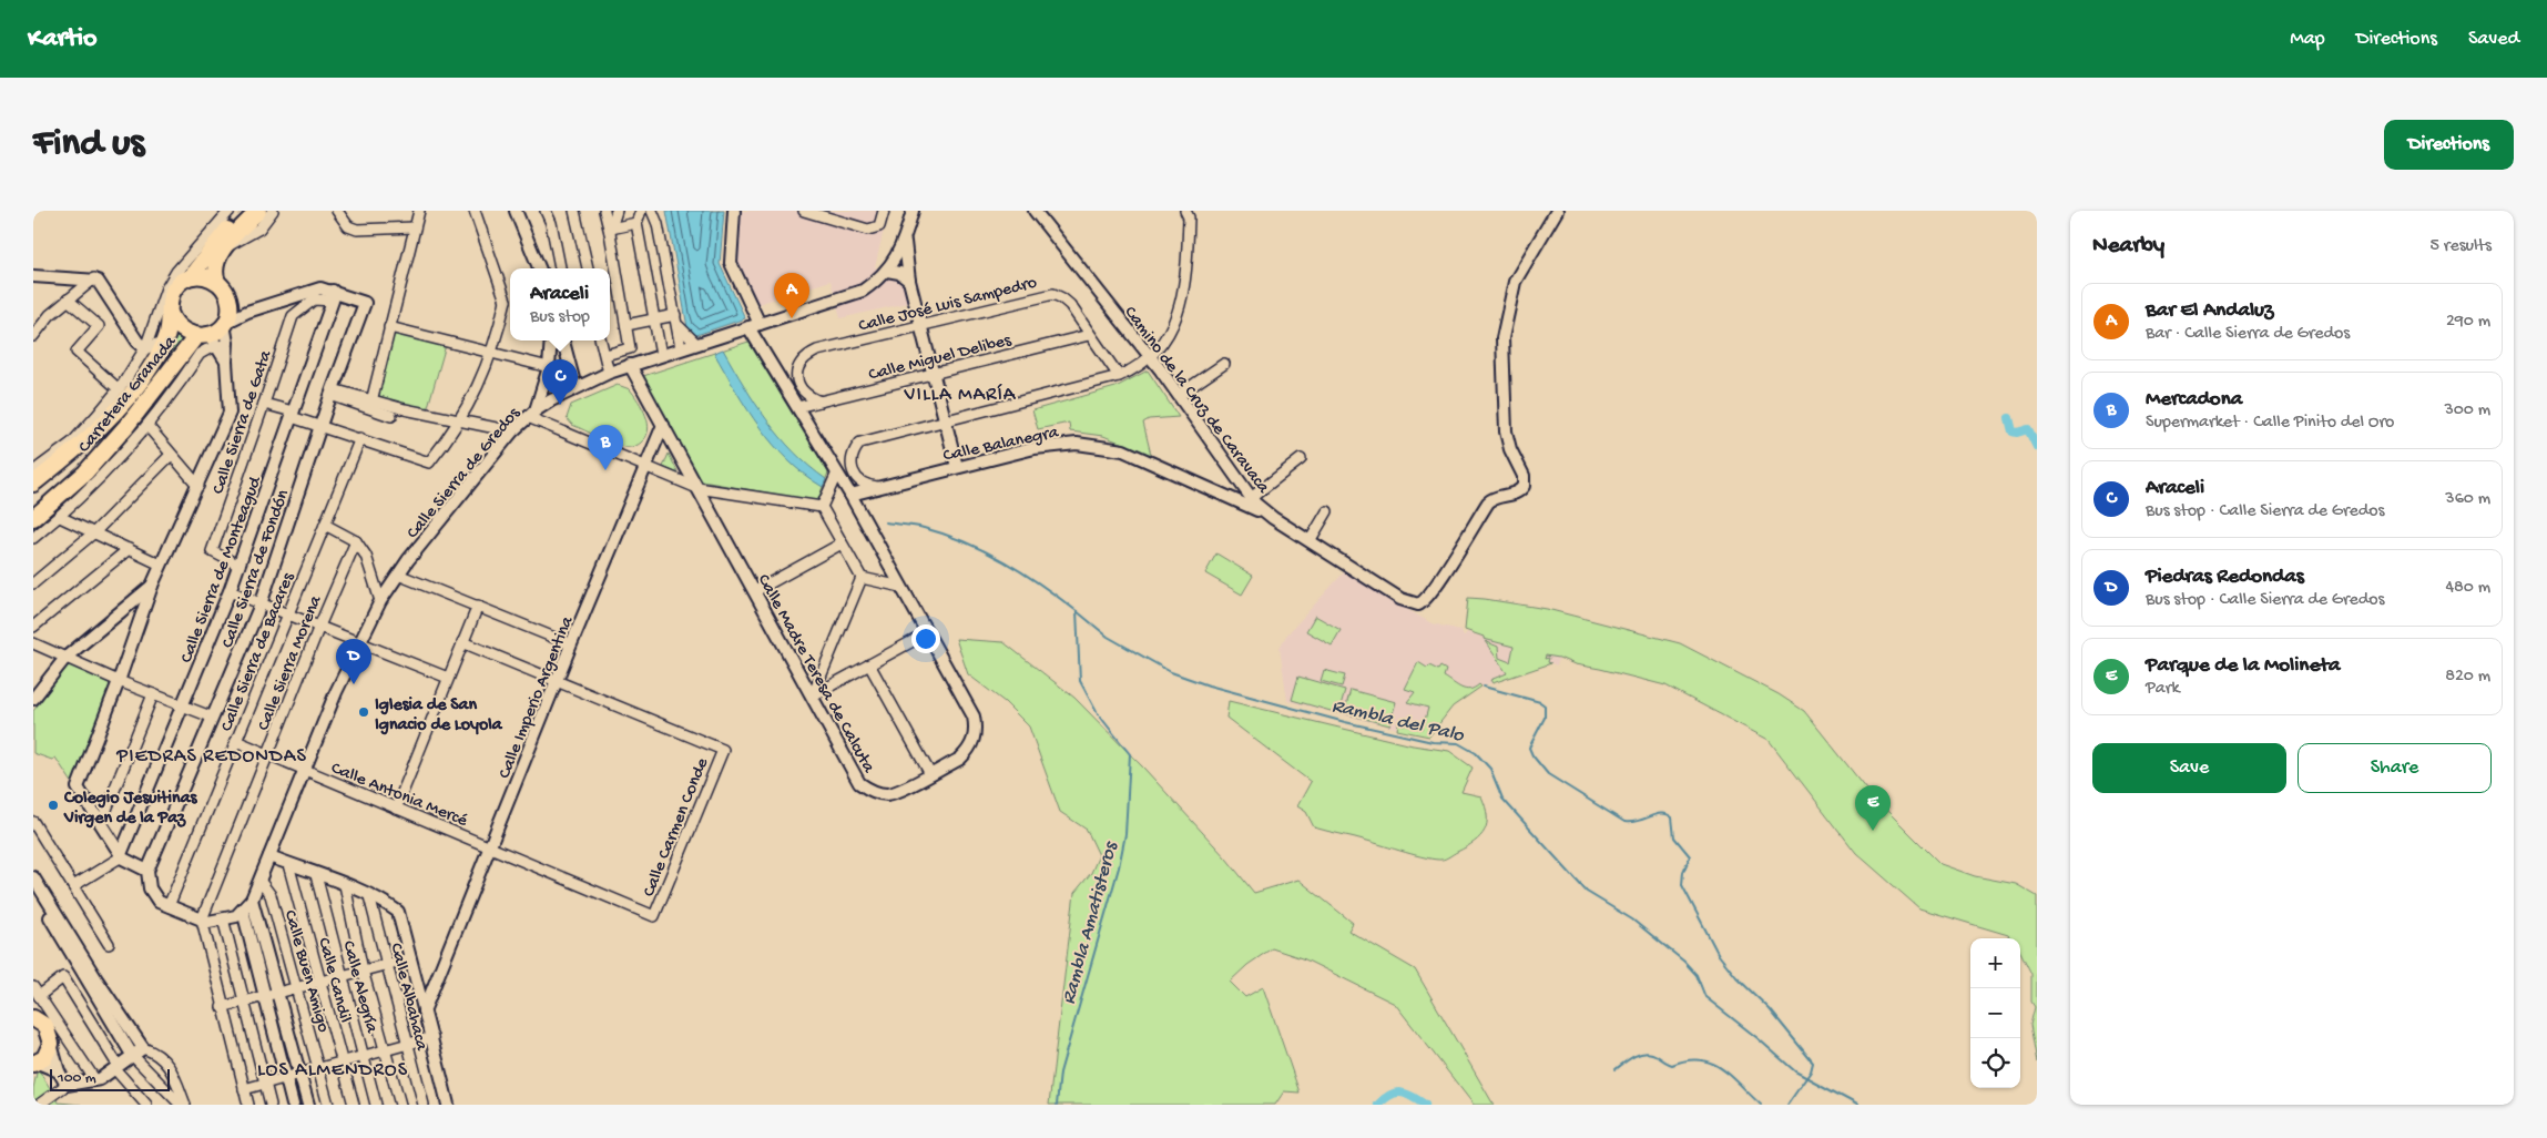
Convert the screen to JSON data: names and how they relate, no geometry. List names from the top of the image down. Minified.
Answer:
{"streets":{"main road":["Carretera Granada"],"street":["Calle José Luis Sampedro","Calle Miguel Delibes","Camino de la Cruz de Caravaca","Calle Sierra de Gata","Calle Balanegra","Calle Sierra de Gredos","Calle Sierra de Fondón","Calle Sierra de Monteagud","Calle Sierra de Bacares","Calle Sierra Morena","Calle Madre Teresa de Calcuta","Calle Imperio Argentina","Calle Antonia Mercé","Calle Carmen Conde","Calle Buen Amigo","Calle Candil","Calle Alegría","Calle Albahaca"]},"crossings":[["Calle José Luis Sampedro","Calle Miguel Delibes"],["Calle Miguel Delibes","Calle Madre Teresa de Calcuta"],["Camino de la Cruz de Caravaca","Calle Balanegra"],["Calle Sierra de Gata","Calle Sierra de Fondón"],["Calle Sierra de Gata","Calle Sierra de Monteagud"],["Calle Balanegra","Calle Madre Teresa de Calcuta"],["Calle Sierra de Gredos","Calle Madre Teresa de Calcuta"],["Calle Sierra de Gredos","Calle Antonia Mercé"],["Calle Sierra de Gredos","Calle Buen Amigo"],["Calle Sierra de Fondón","Calle Sierra de Monteagud"],["Calle Sierra de Bacares","Calle Antonia Mercé"],["Calle Sierra Morena","Calle Antonia Mercé"],["Calle Madre Teresa de Calcuta","Calle Imperio Argentina"],["Calle Imperio Argentina","Calle Antonia Mercé"],["Calle Imperio Argentina","Calle Carmen Conde"],["Calle Antonia Mercé","Calle Carmen Conde"]],"districts":["VILLA MARÍA","PIEDRAS REDONDAS","LOS ALMENDROS"],"water":["Rambla del Palo","Rambla Amatisteros"],"places":["Iglesia de San Ignacio de Loyola","Colegio Jesuitinas Virgen de la Paz"],"scale_bar":"100 m","page":{"header":"Kartio","nav":["Map","Directions","Saved"],"buttons":["Directions",["Save","Share"]],"title":"Find us","heading":["Nearby","5 results"],"popup":["Araceli","Bus stop"],"pins":["A","C","B","D","E"],"list":[{"mark":"A","name":"Bar El Andaluz","note":"Bar · Calle Sierra de Gredos","value":"290 m"},{"mark":"B","name":"Mercadona","note":"Supermarket · Calle Pinito del Oro","value":"300 m"},{"mark":"C","name":"Araceli","note":"Bus stop · Calle Sierra de Gredos","value":"360 m"},{"mark":"D","name":"Piedras Redondas","note":"Bus stop · Calle Sierra de Gredos","value":"480 m"},{"mark":"E","name":"Parque de la Molineta","note":"Park","value":"820 m"}],"map_buttons":["+","−"],"scale":"100 m"}}
